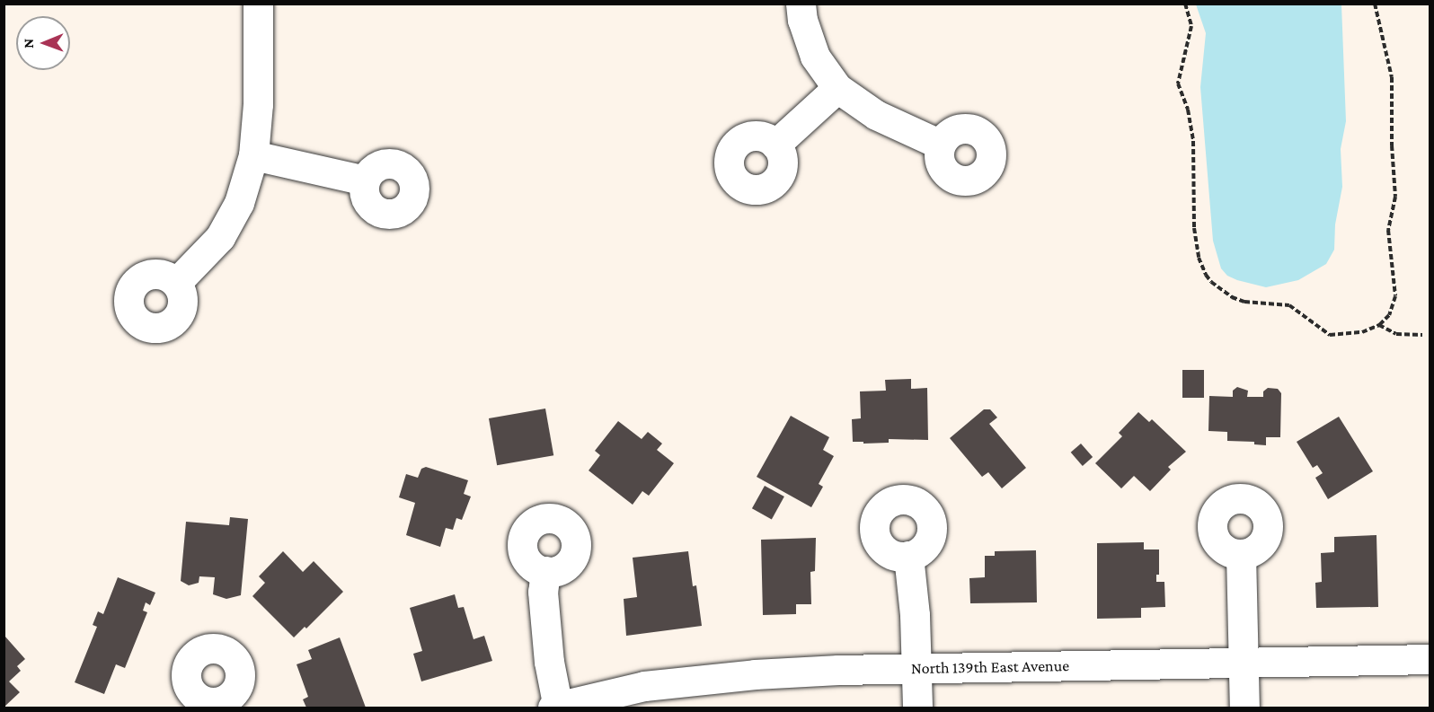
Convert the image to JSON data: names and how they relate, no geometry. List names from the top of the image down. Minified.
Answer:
{"streets":{"street":["North 139th East Avenue"]},"north":"left"}
